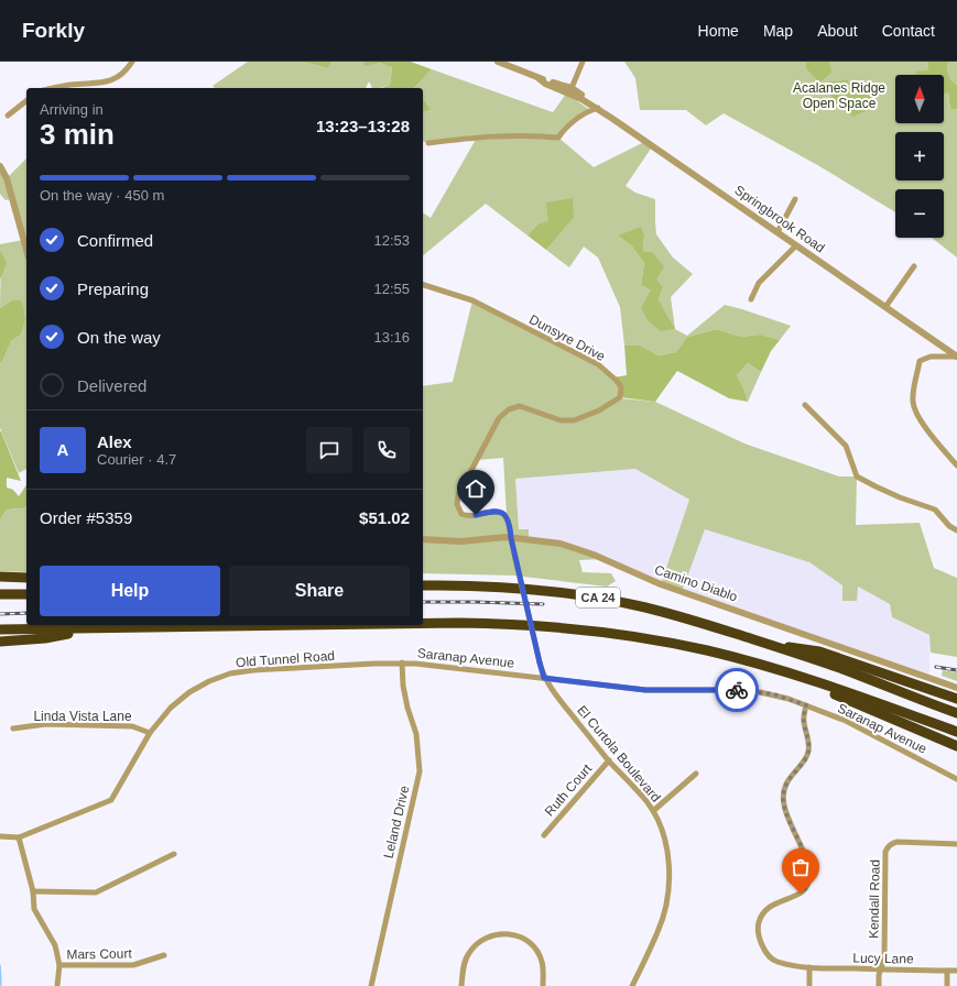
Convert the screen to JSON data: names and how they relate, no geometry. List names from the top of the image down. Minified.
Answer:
{"streets":{"highway":["CA 24"],"street":["Springbrook Road","Dunsyre Drive","Camino Diablo","Saranap Avenue","Old Tunnel Road","Linda Vista Lane","El Curtola Boulevard","Ruth Court","Leland Drive","Kendall Road","Mars Court","Lucy Lane"]},"crossings":[["Dunsyre Drive","Camino Diablo"],["Dunsyre Drive","El Curtola Boulevard"],["Camino Diablo","El Curtola Boulevard"],["Saranap Avenue","Old Tunnel Road"],["Saranap Avenue","El Curtola Boulevard"],["Saranap Avenue","Leland Drive"],["Saranap Avenue","Lucy Lane"],["Old Tunnel Road","Linda Vista Lane"],["Old Tunnel Road","Leland Drive"],["El Curtola Boulevard","Ruth Court"],["Kendall Road","Lucy Lane"]],"parks":["Acalanes Ridge Open Space"],"north":"top","page":{"header":"Forkly","nav":["Home","Map","About","Contact"],"map_buttons":["+","−"],"heading":["3 min","Arriving in","13:23–13:28"],"panel":["Alex","Courier · 4.7","Order #5359","$51.02"],"bar":"On the way · 450 m","list":[["Confirmed","12:53"],["Preparing","12:55"],["On the way","13:16"],"Delivered"],"round":"A","buttons":["Help","Share"]}}
